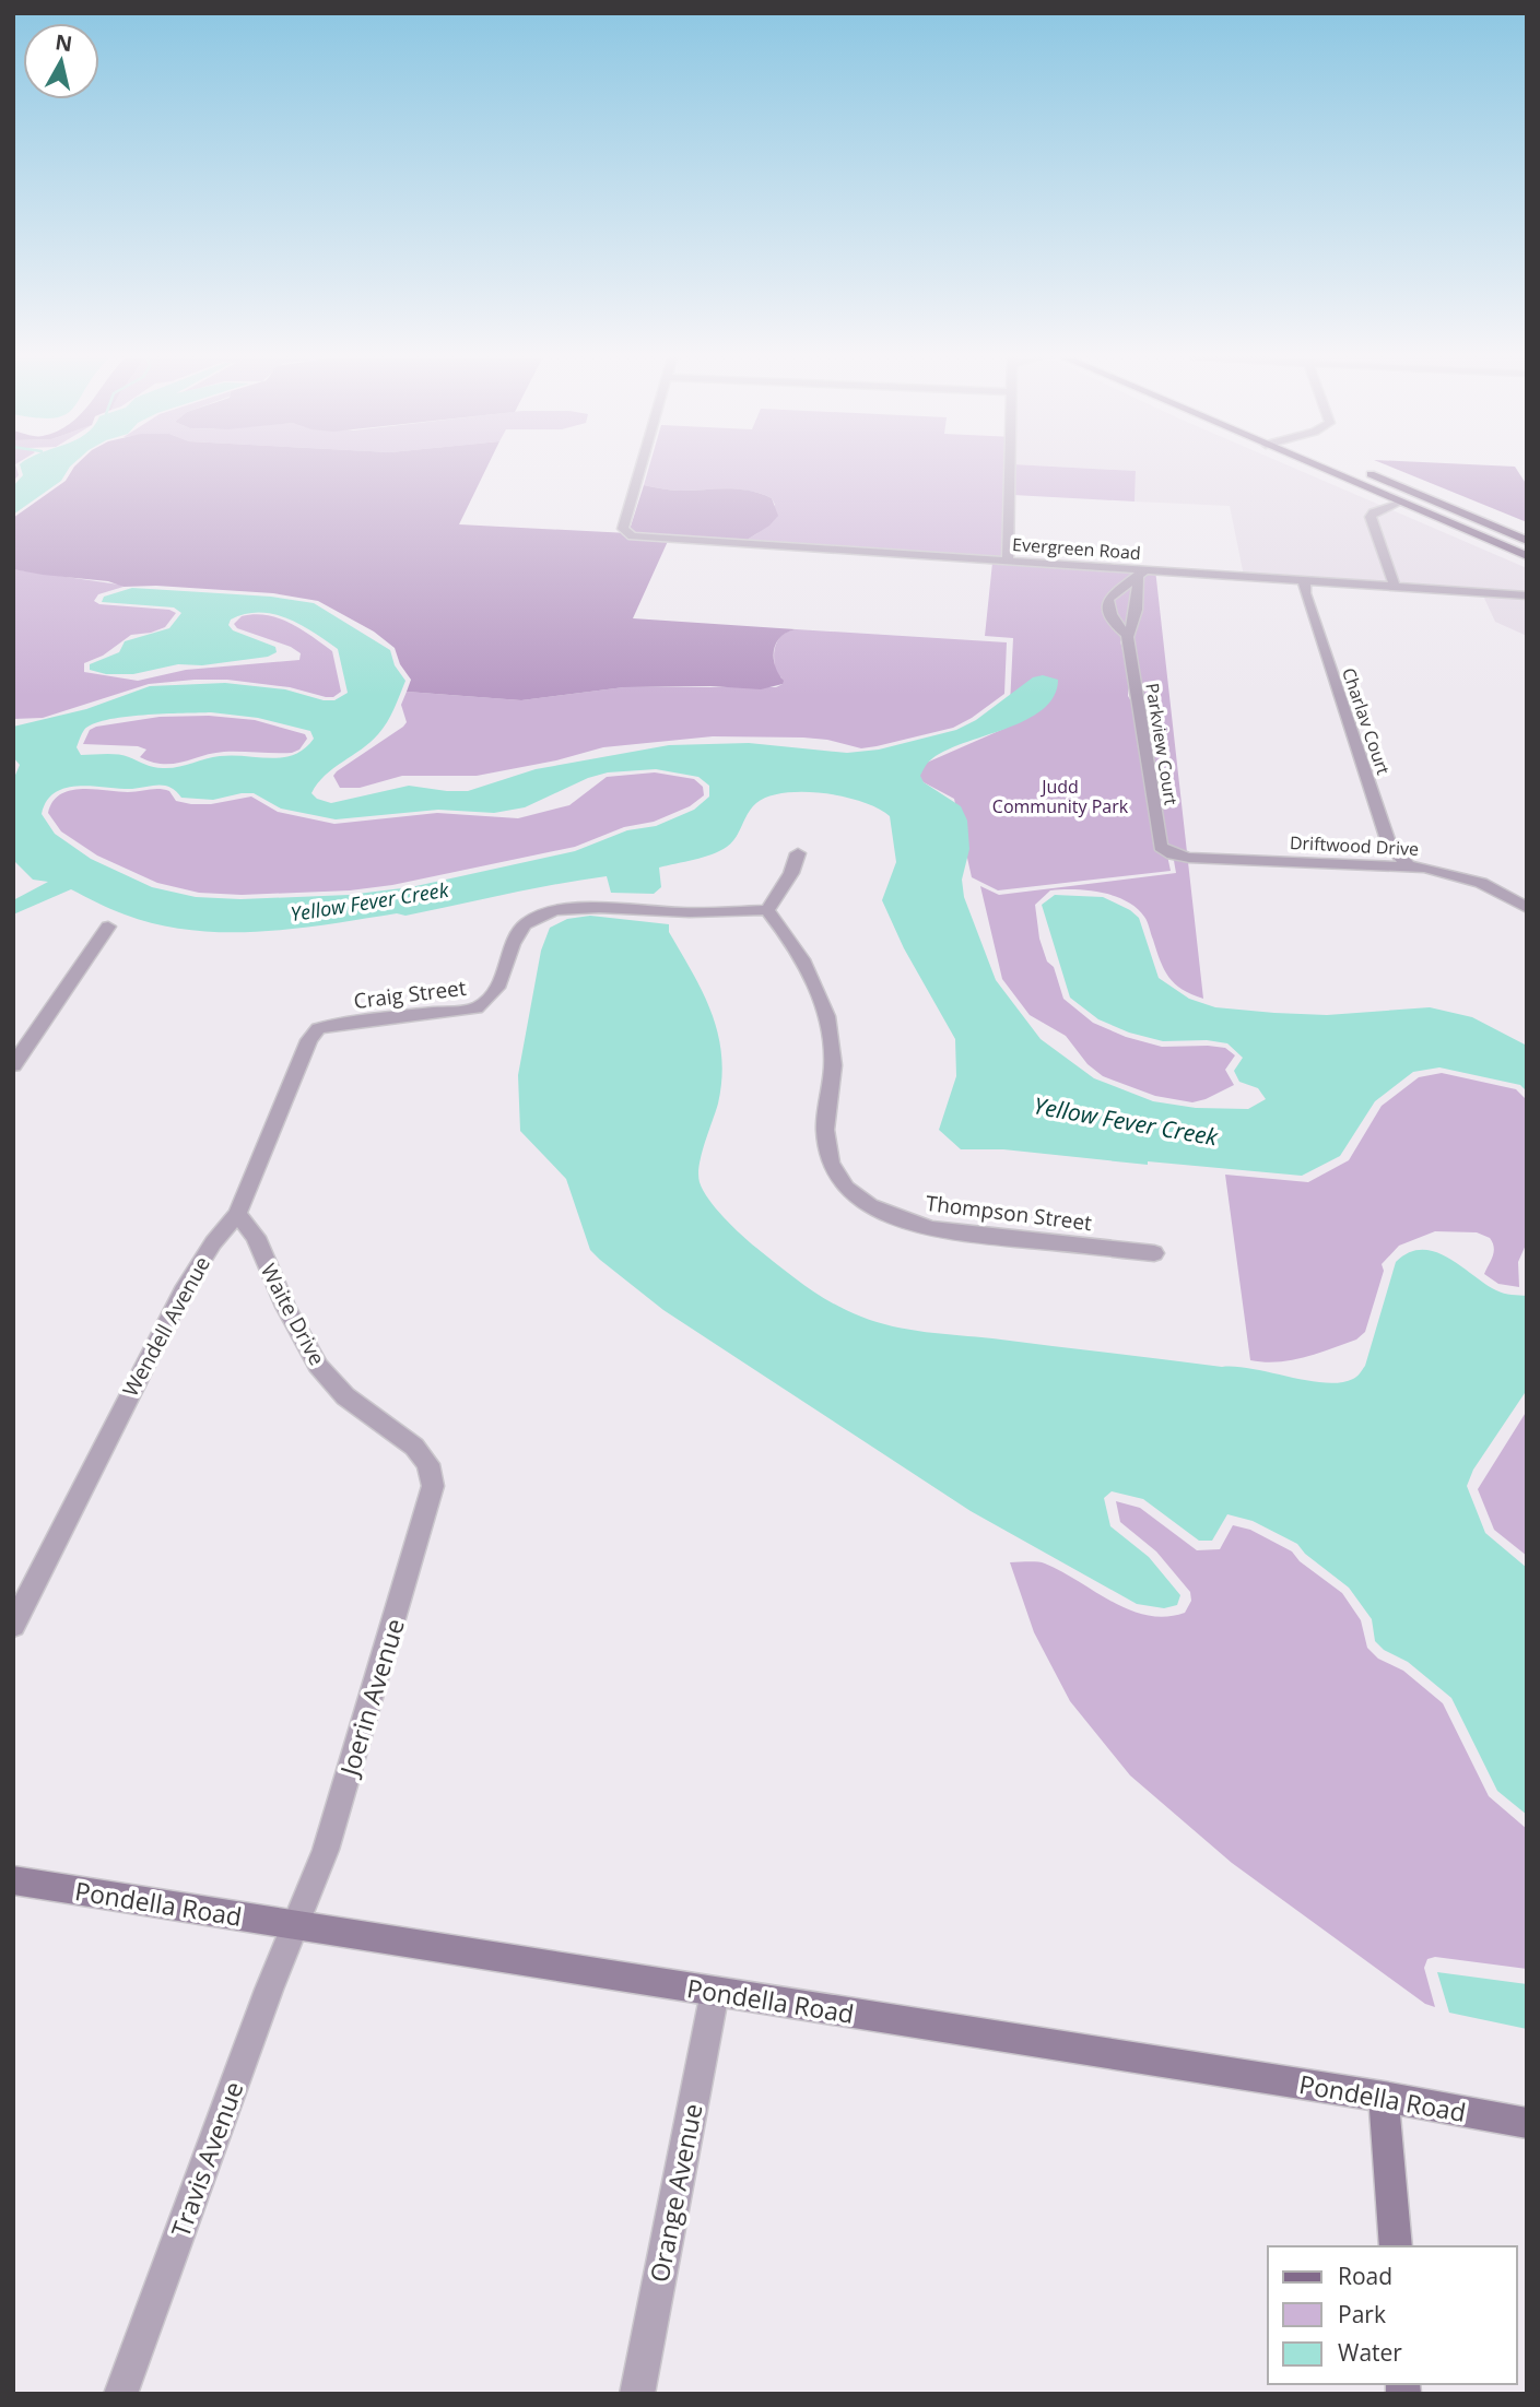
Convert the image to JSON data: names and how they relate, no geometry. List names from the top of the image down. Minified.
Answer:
{"streets":{"main road":["Pondella Road"],"street":["Evergreen Road","Charlav Court","Parkview Court","Driftwood Drive","Craig Street","Thompson Street","Waite Drive","Wendell Avenue","Joerin Avenue","Travis Avenue","Orange Avenue"]},"crossings":[["Evergreen Road","Charlav Court"],["Evergreen Road","Parkview Court"],["Charlav Court","Driftwood Drive"],["Parkview Court","Driftwood Drive"],["Craig Street","Thompson Street"],["Craig Street","Wendell Avenue"],["Waite Drive","Wendell Avenue"],["Waite Drive","Joerin Avenue"],["Joerin Avenue","Pondella Road"],["Joerin Avenue","Travis Avenue"],["Pondella Road","Travis Avenue"],["Pondella Road","Orange Avenue"]],"water":["Yellow Fever Creek"],"parks":["Judd Community Park"],"legend":["Road","Park","Water"],"north":"top"}
